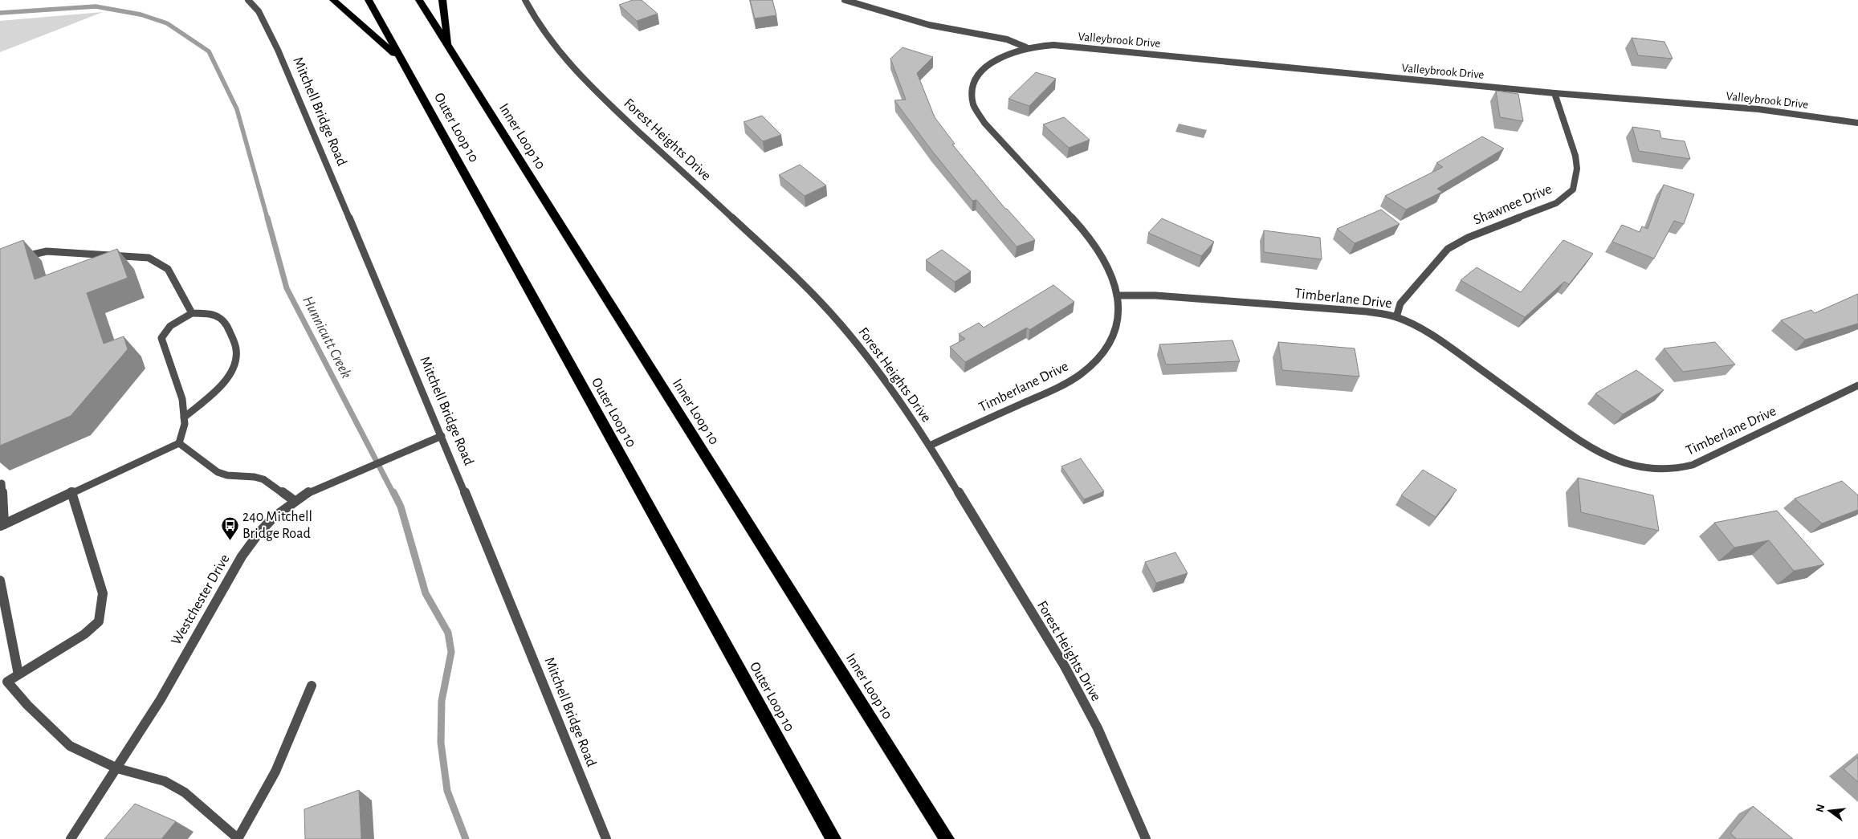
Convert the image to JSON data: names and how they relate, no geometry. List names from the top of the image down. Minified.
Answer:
{"streets":{"highway":["Outer Loop 10","Inner Loop 10"],"street":["Valleybrook Drive","Mitchell Bridge Road","Forest Heights Drive","Shawnee Drive","Timberlane Drive","Westchester Drive"]},"crossings":[["Valleybrook Drive","Shawnee Drive"],["Valleybrook Drive","Timberlane Drive"],["Mitchell Bridge Road","Westchester Drive"],["Forest Heights Drive","Timberlane Drive"],["Shawnee Drive","Timberlane Drive"]],"water":["Hunnicutt Creek"],"places":{"bus stop":["240 Mitchell Bridge Road"]},"north":"left"}
